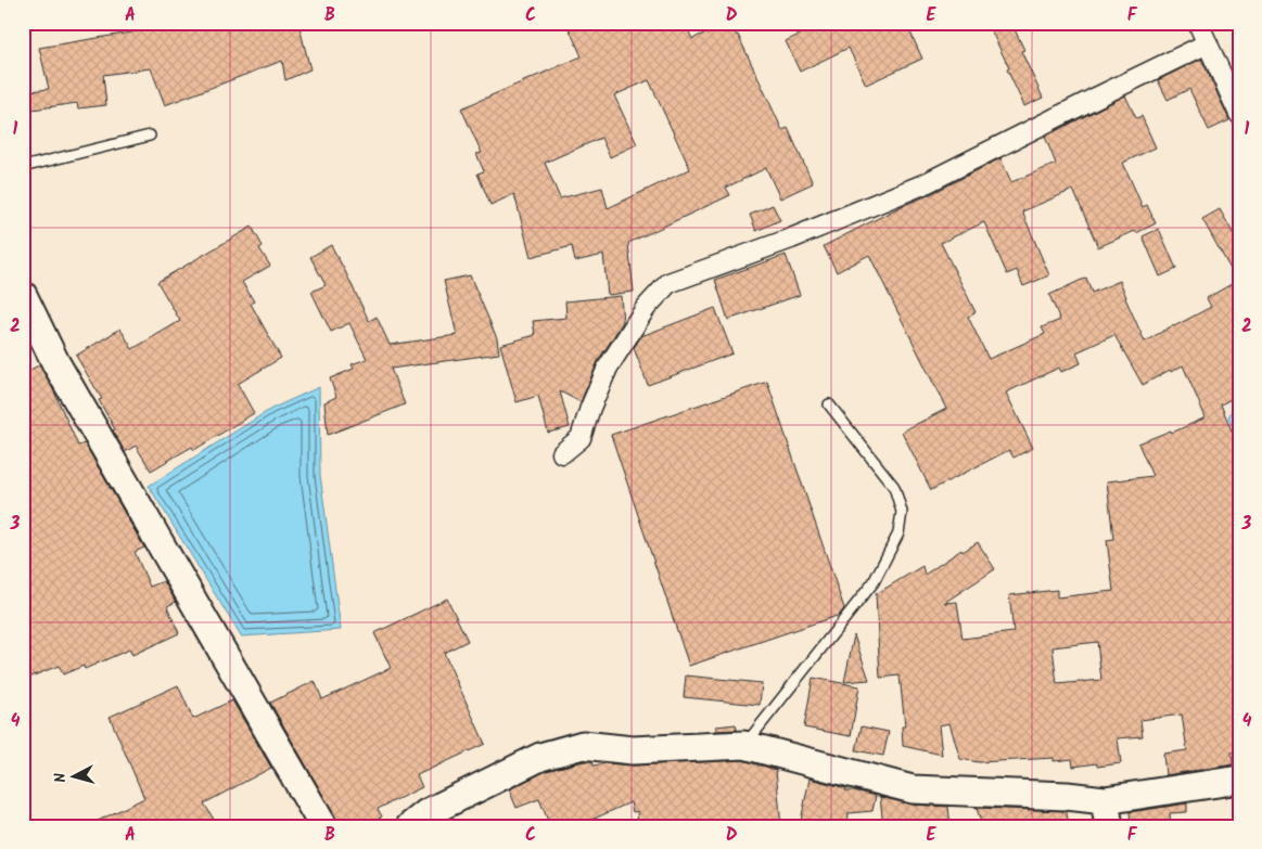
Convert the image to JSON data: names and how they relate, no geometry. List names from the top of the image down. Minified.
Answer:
{"north":"left","grid":{"columns":["A","B","C","D","E","F"],"rows":["1","2","3","4"]}}
